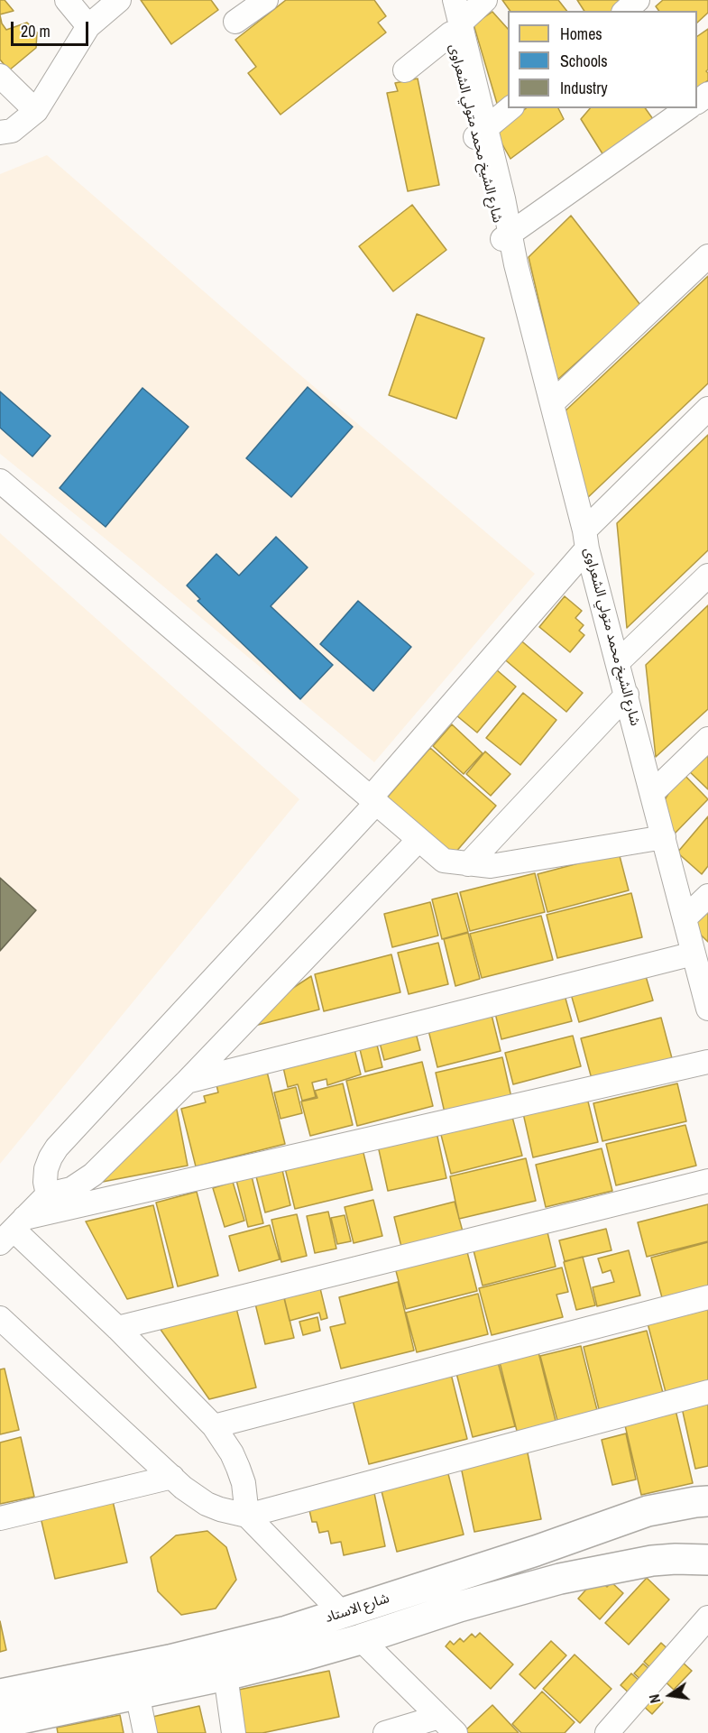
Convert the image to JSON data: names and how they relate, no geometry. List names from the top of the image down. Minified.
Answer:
{"streets":{"main road":["شارع الاستاد"],"street":["شارع الشيخ محمد متولي الشعراوى"]},"legend":["Homes","Schools","Industry"],"scale_bar":"20 m","north":"left"}
